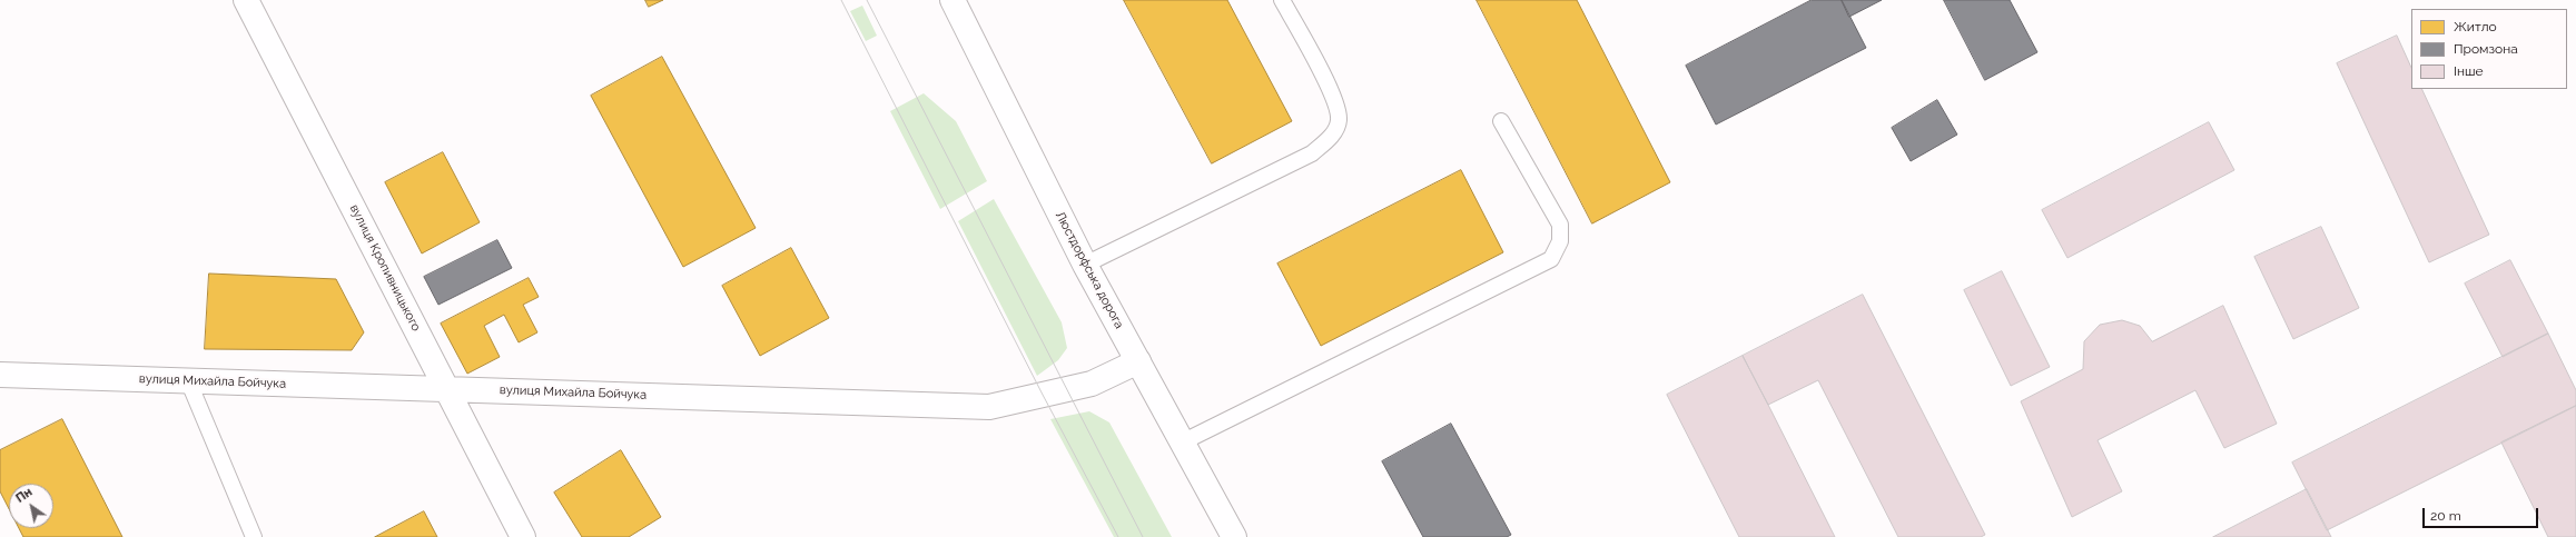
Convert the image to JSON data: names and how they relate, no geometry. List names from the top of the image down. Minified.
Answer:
{"streets":{"street":["вулиця Кропивницького","Люстдорфська дорога","вулиця Михайла Бойчука"]},"crossings":[["вулиця Кропивницького","вулиця Михайла Бойчука"],["Люстдорфська дорога","вулиця Михайла Бойчука"]],"legend":["Житло","Промзона","Інше"],"scale_bar":"20 m","north":"top left"}
